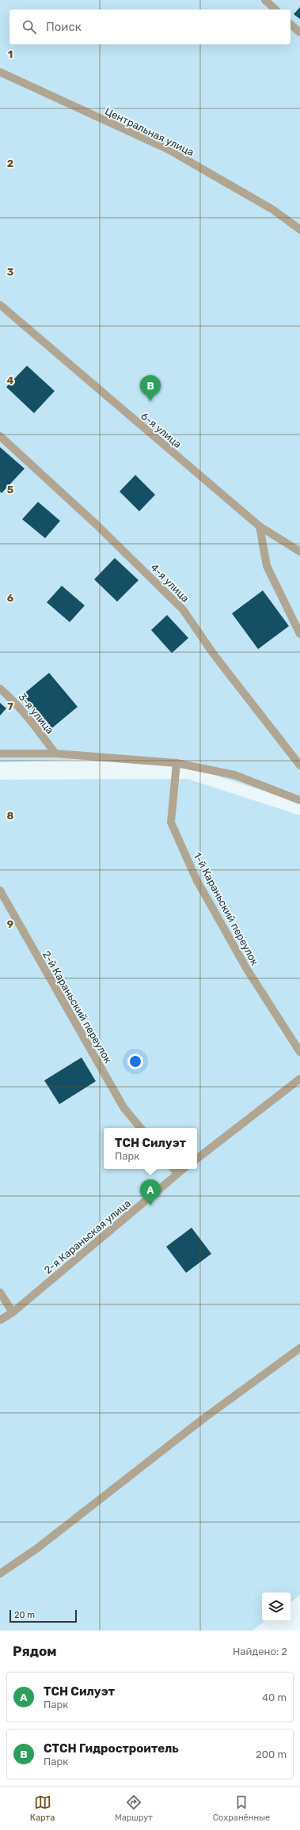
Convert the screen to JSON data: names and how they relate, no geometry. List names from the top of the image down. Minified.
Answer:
{"streets":{"street":["Центральная улица","6-я улица","4-я улица","3-я улица","1-й Караньский переулок","2-й Караньский переулок","2-я Караньская улица"]},"scale_bar":"20 m","page":{"search":"Поиск","pins":["B","A"],"popup":["ТСН Силуэт","Парк"],"scale":"20 m","heading":["Рядом","Найдено: 2"],"list":[{"mark":"A","name":"ТСН Силуэт","note":"Парк","value":"40 m"},{"mark":"B","name":"СТСН Гидростроитель","note":"Парк","value":"200 m"}],"nav":["Карта","Маршрут","Сохранённые"]},"grid":{"rows":["1","2","3","4","5","6","7","8","9"]}}
